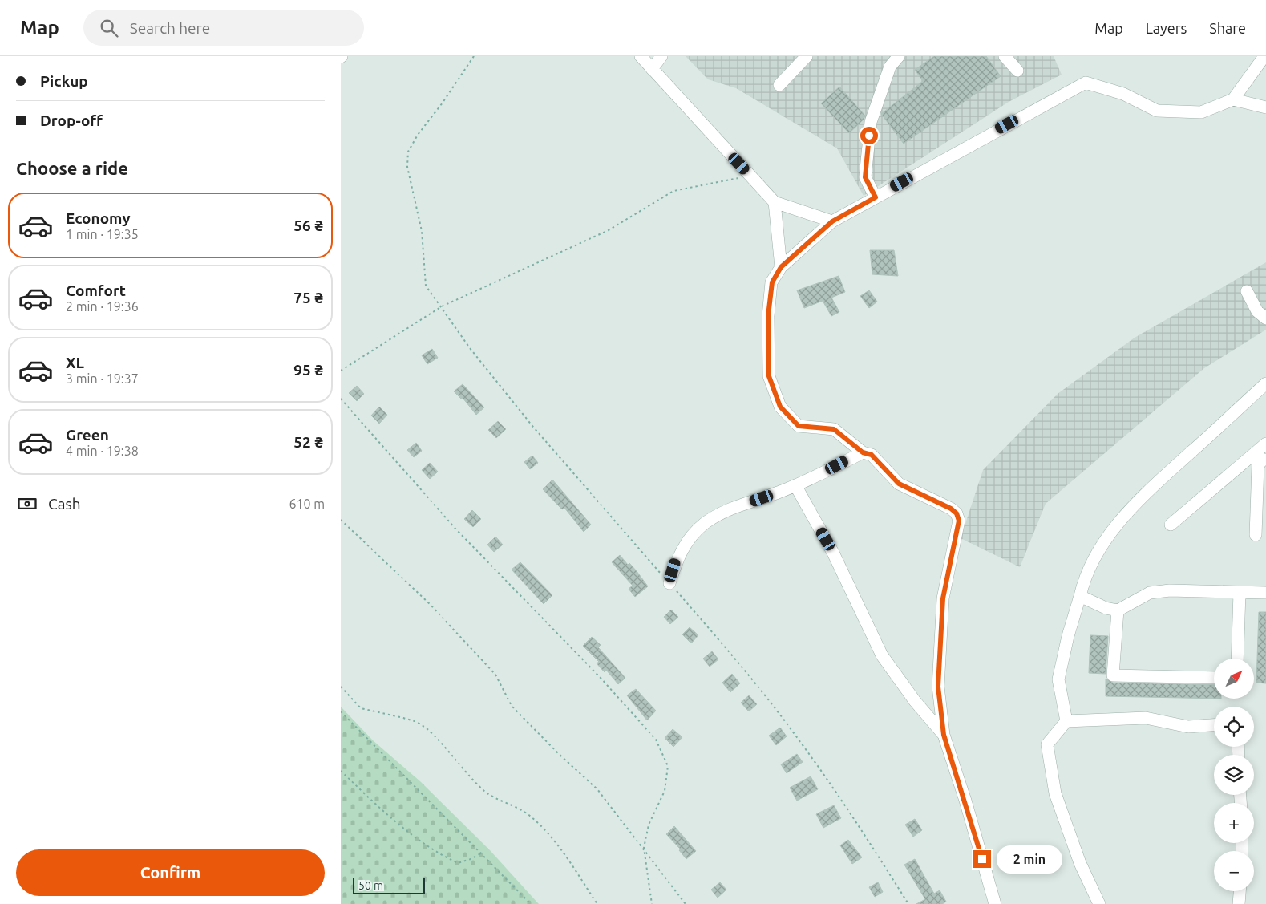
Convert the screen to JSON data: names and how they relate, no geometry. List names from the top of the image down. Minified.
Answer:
{"scale_bar":"50 m","north":"top right","page":{"header":"Map","search":"Search here","nav":["Map","Layers","Share"],"banner":["Pickup","Drop-off"],"heading":"Choose a ride","list":[{"name":"Economy","note":"1 min · 19:35","value":"56 ₴"},{"name":"Comfort","note":"2 min · 19:36","value":"75 ₴"},{"name":"XL","note":"3 min · 19:37","value":"95 ₴"},{"name":"Green","note":"4 min · 19:38","value":"52 ₴"}],"pay":["Cash","610 m"],"map_buttons":["+","−"],"buttons":"Confirm","bubble":"2 min","scale":"50 m"}}
